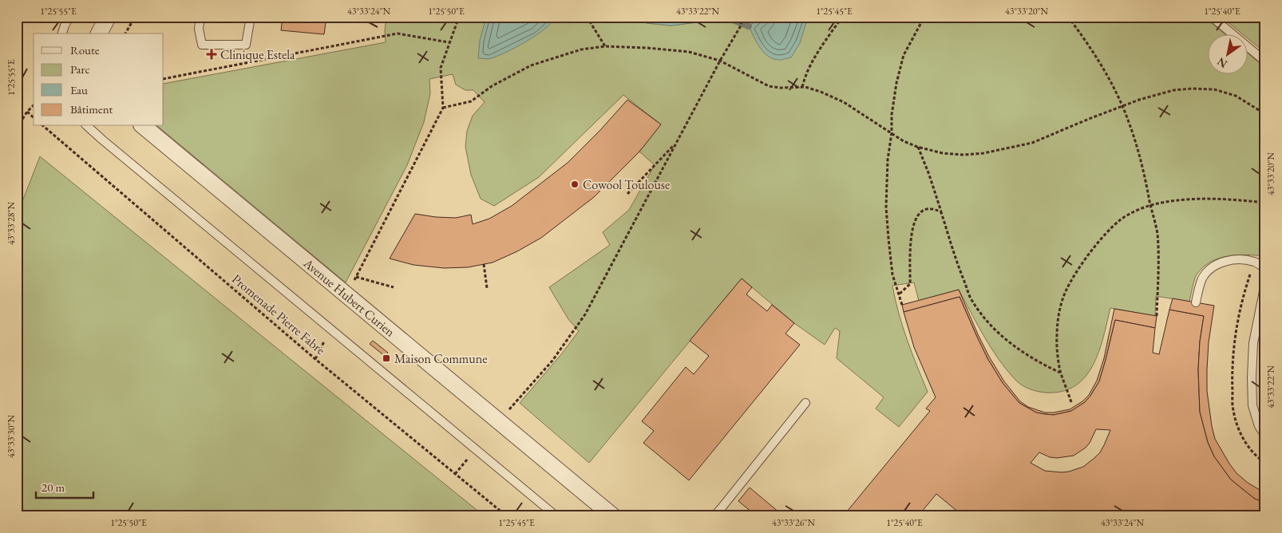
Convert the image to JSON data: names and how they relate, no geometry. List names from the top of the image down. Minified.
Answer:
{"streets":{"street":["Avenue Hubert Curien"],"path":["Promenade Pierre Fabre"]},"places":{"health":["Clinique Estela"],"other":["Cowool Toulouse"],"transit":["Maison Commune"]},"legend":["Route","Parc","Eau","Bâtiment"],"scale_bar":"20 m","north":"bottom left","coordinates":["1°25'55\"E","43°33'24\"N","1°25'50\"E","43°33'22\"N","1°25'45\"E","43°33'20\"N","1°25'40\"E","43°33'28\"N","43°33'30\"N","43°33'26\"N"]}
